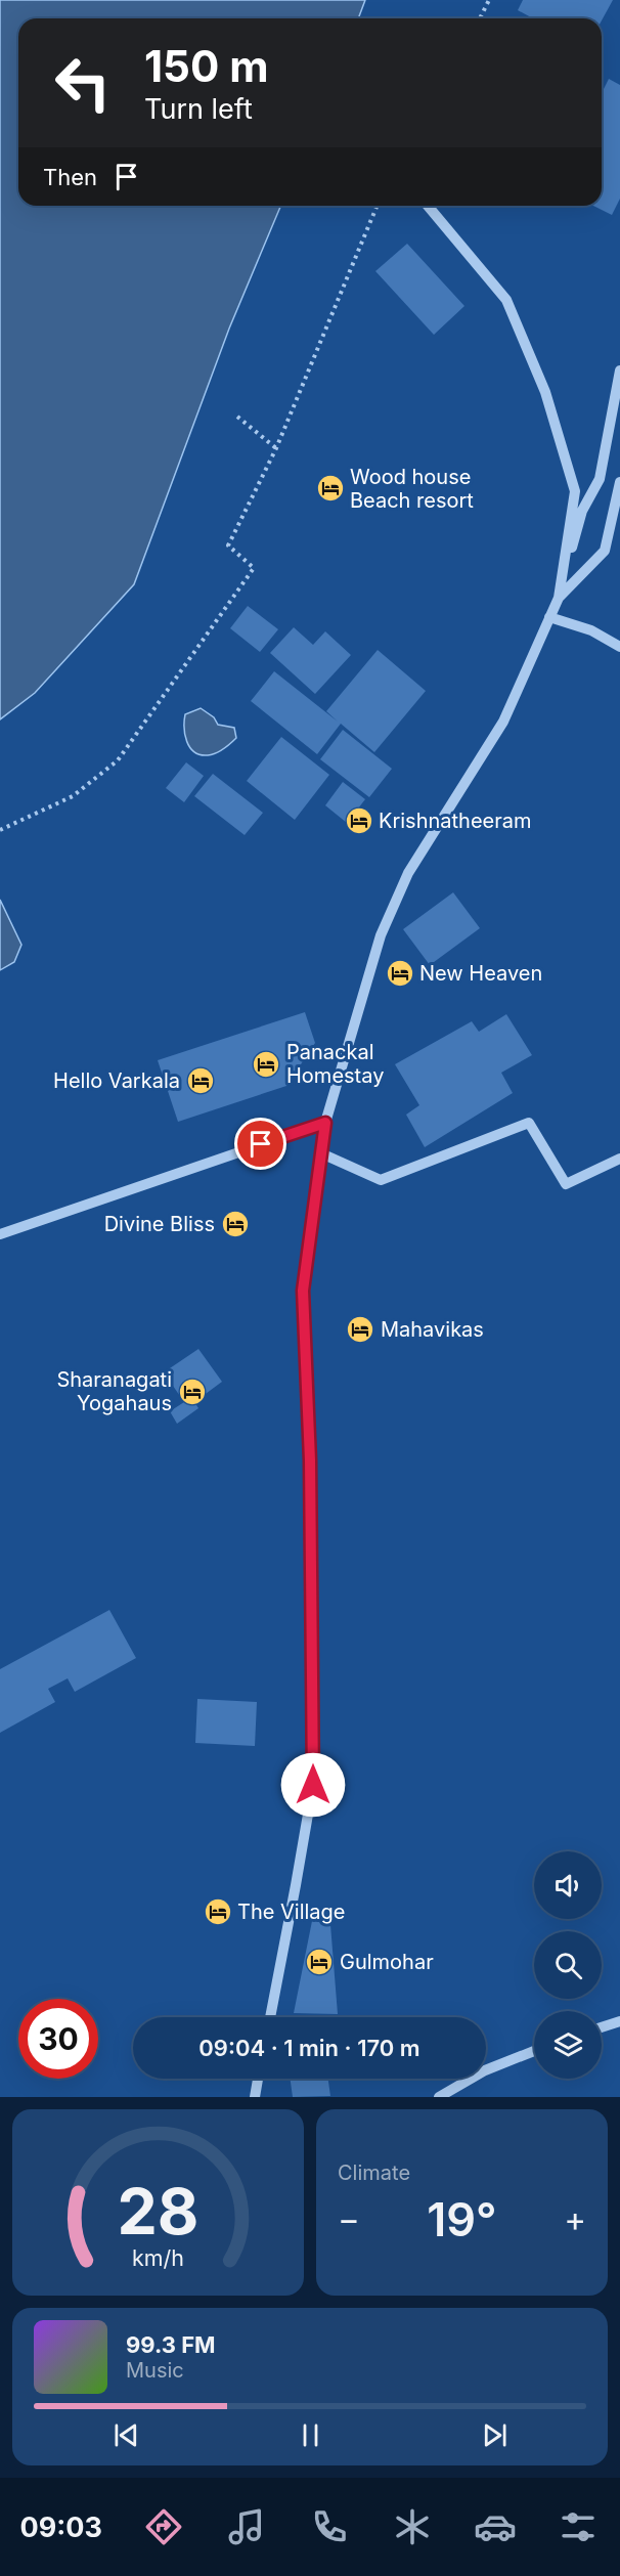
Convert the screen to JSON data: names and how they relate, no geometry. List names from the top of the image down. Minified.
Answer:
{"places":{"hotel":["Wood house Beach resort","Krishnatheeram","New Heaven","Panackal Homestay","Hello Varkala","Divine Bliss","Mahavikas","Sharanagati Yogahaus","The Village","Gulmohar"]},"page":{"turn":["150 m","Turn left"],"then":"Then","limit":"30","trip":"09:04 · 1 min · 170 m","tile":"Climate","heat":["−","19°","+"],"song":["99.3 FM","Music"],"tabs":"09:03","gauge":["28","km/h"]}}
